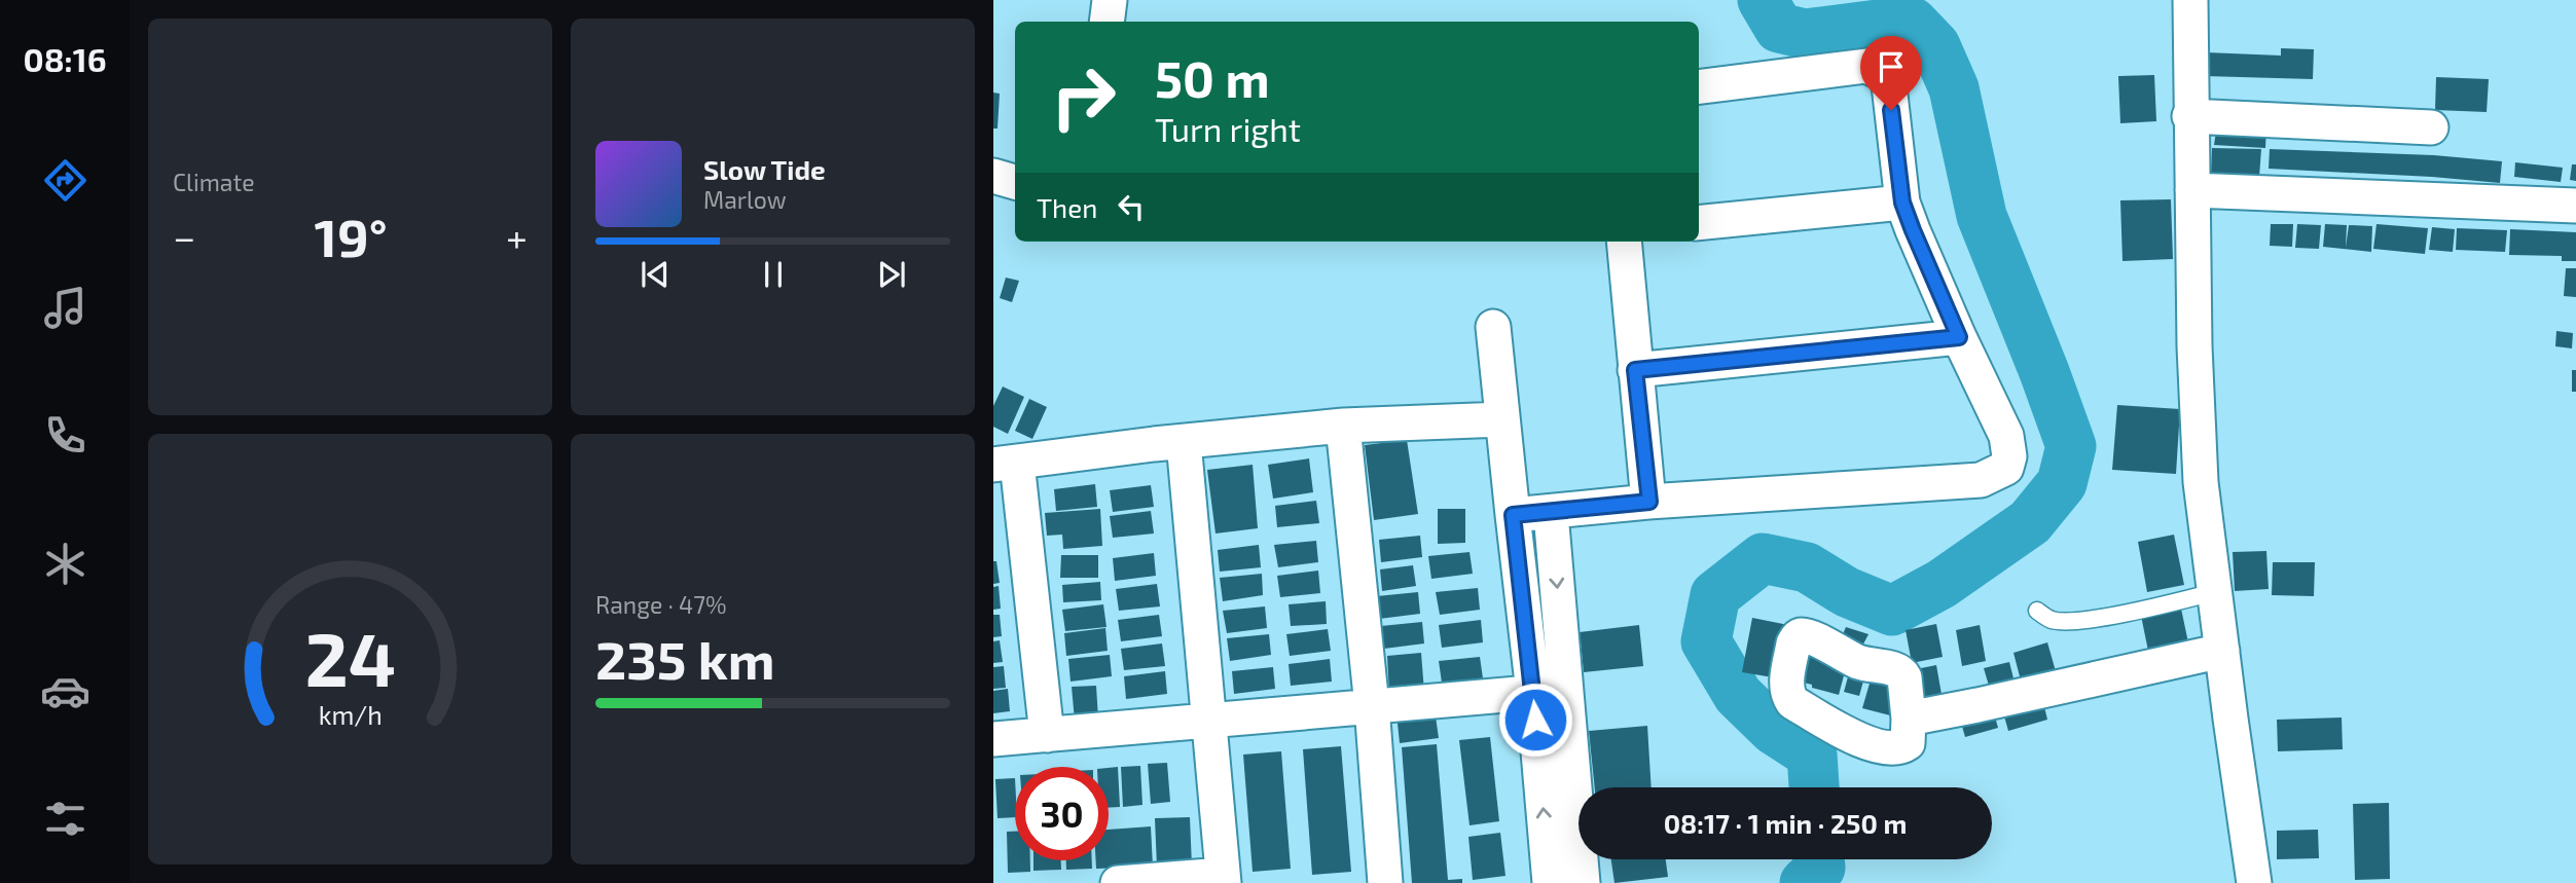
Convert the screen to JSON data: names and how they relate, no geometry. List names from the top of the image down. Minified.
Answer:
{"page":{"tabs":"08:16","tile":["Climate",["Range · 47%","235 km"]],"turn":["50 m","Turn right"],"song":["Slow Tide","Marlow"],"then":"Then","heat":["−","19°","+"],"limit":"30","trip":"08:17 · 1 min · 250 m","gauge":["24","km/h"]}}
